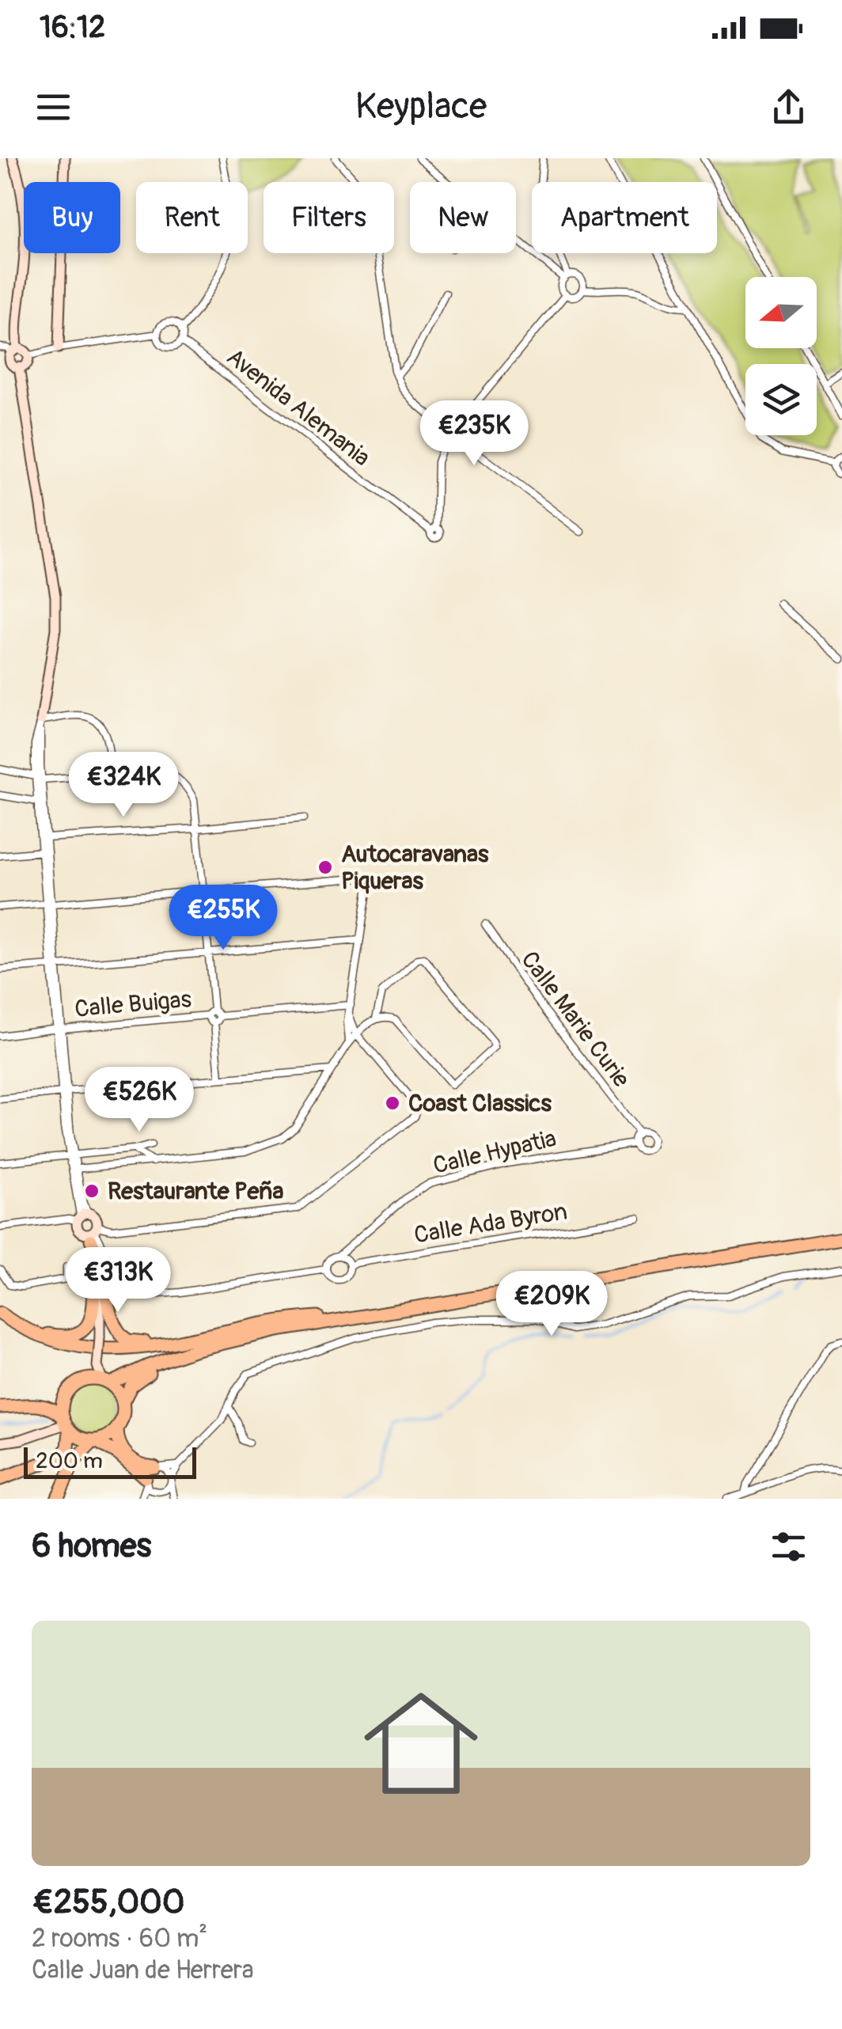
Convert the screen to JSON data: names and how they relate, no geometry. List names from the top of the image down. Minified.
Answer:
{"streets":{"street":["Avenida Alemania","Calle Buigas","Calle Marie Curie","Calle Hypatia","Calle Ada Byron"]},"crossings":[["Calle Marie Curie","Calle Hypatia"],["Calle Hypatia","Calle Ada Byron"]],"places":["Autocaravanas Piqueras","Coast Classics","Restaurante Peña"],"scale_bar":"200 m","north":"left","page":{"status":"16:12","header":"Keyplace","chip":["Buy","Rent","Filters","New","Apartment"],"price":["€235K","€324K","€255K","€526K","€313K","€209K"],"scale":"200 m","heading":"6 homes","list":[{"name":"€255,000","note":"2 rooms · 60 m² · Calle Juan de Herrera"}]}}
